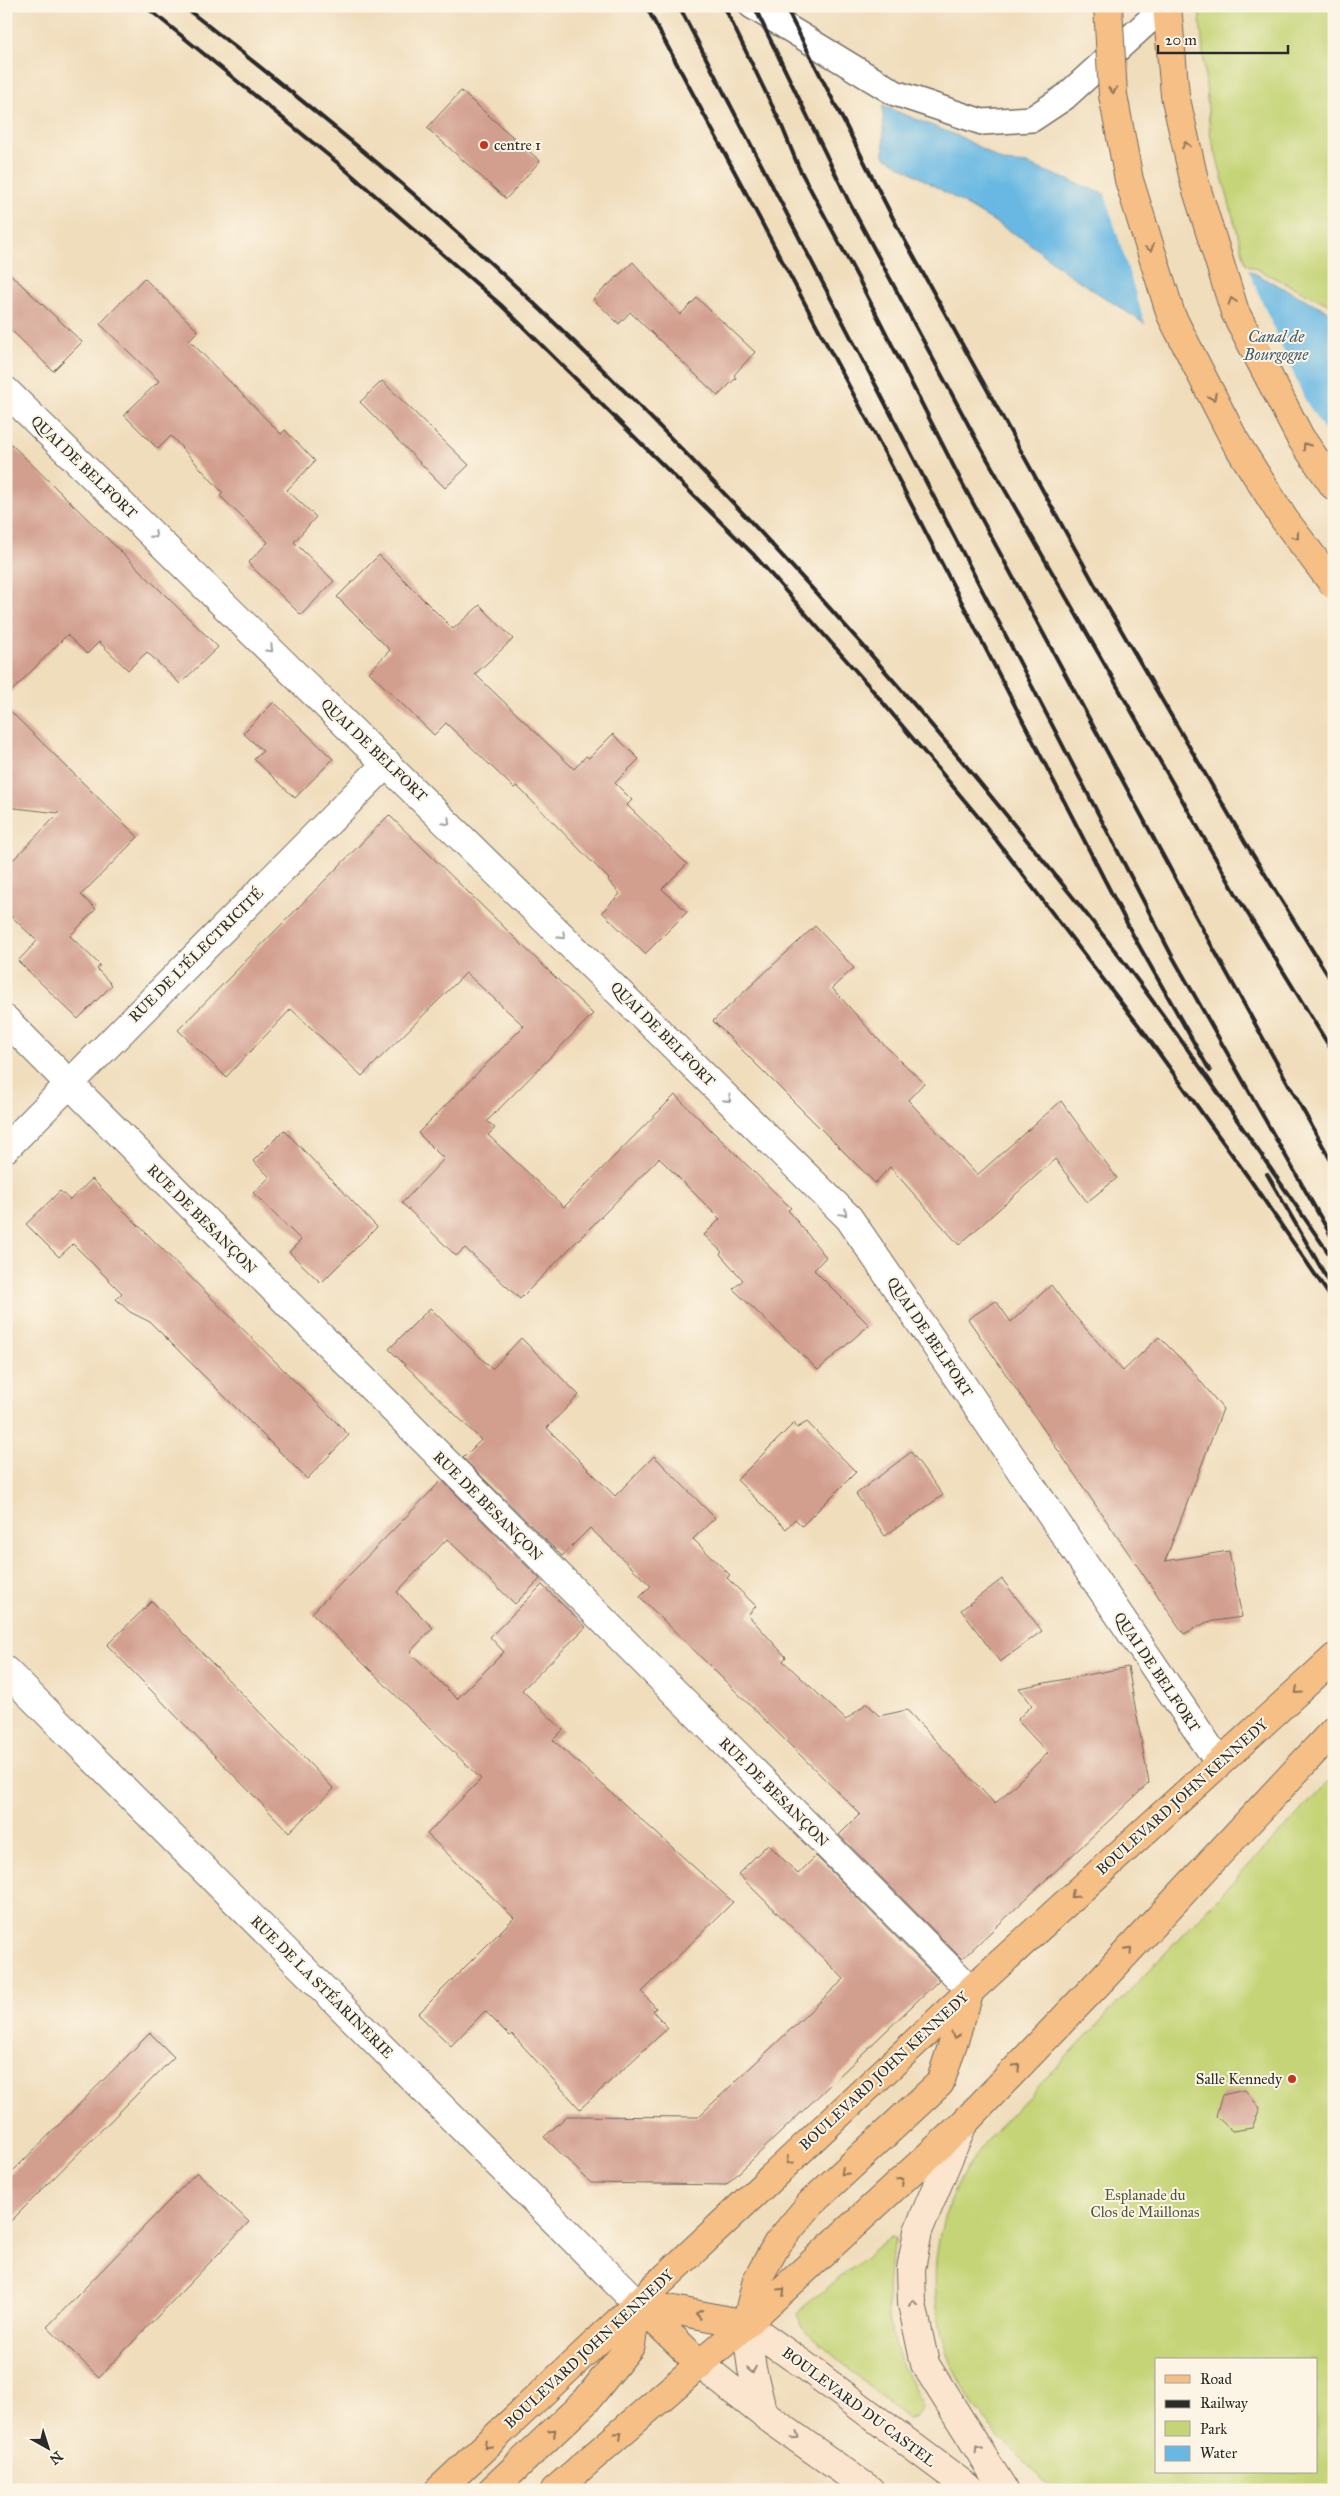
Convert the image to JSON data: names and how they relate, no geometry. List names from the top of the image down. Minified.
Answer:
{"streets":{"main road":["BOULEVARD JOHN KENNEDY","BOULEVARD DU CASTEL"],"street":["QUAI DE BELFORT","RUE DE L'ÉLECTRICITÉ","RUE DE BESANÇON","RUE DE LA STÉARINERIE"]},"crossings":[["QUAI DE BELFORT","RUE DE L'ÉLECTRICITÉ"],["QUAI DE BELFORT","BOULEVARD JOHN KENNEDY"],["RUE DE L'ÉLECTRICITÉ","RUE DE BESANÇON"],["RUE DE BESANÇON","BOULEVARD JOHN KENNEDY"],["BOULEVARD JOHN KENNEDY","RUE DE LA STÉARINERIE"]],"one_way":["QUAI DE BELFORT"],"water":["Canal de Bourgogne"],"parks":["Esplanade du Clos de Maillonas"],"places":["centre 1","Salle Kennedy"],"legend":["Road","Railway","Park","Water"],"scale_bar":"20 m","north":"bottom right"}
